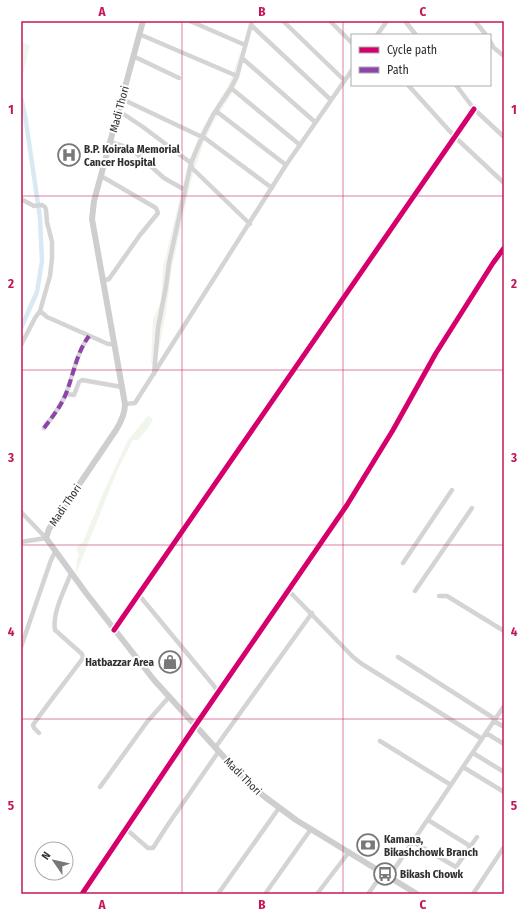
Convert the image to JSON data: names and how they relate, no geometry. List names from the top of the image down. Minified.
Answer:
{"streets":{"main road":["Madi Thori"]},"places":{"hospital":["B.P. Koirala Memorial Cancer Hospital"],"shop":["Hatbazzar Area"],"bank":["Kamana, Bikashchowk Branch"],"bus stop":["Bikash Chowk"]},"legend":["Cycle path","Path"],"north":"top left","grid":{"columns":["A","B","C"],"rows":["1","2","3","4","5"]}}
